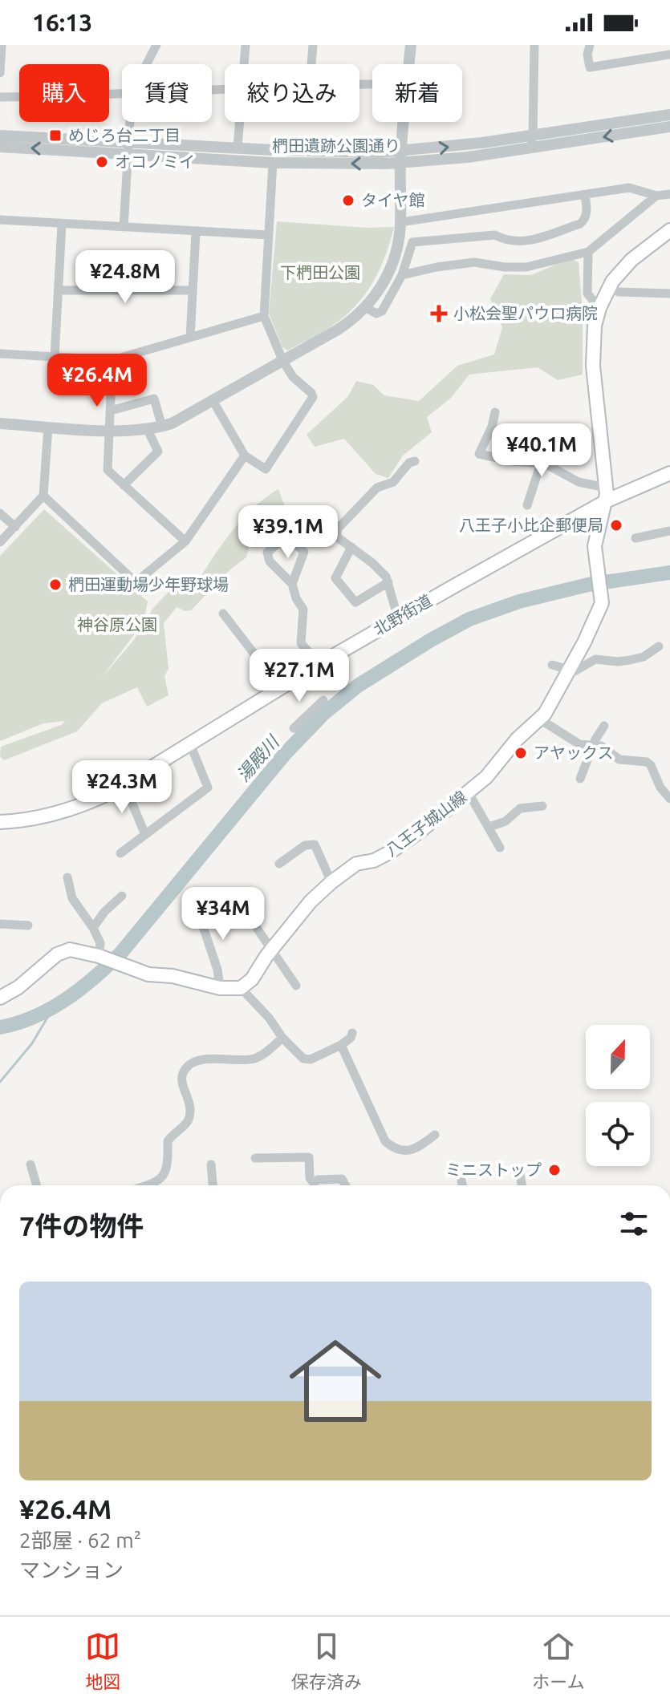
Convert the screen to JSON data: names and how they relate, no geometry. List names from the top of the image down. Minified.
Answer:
{"streets":{"main road":["北野街道","八王子城山線"],"street":["椚田遺跡公園通り"]},"crossings":[["北野街道","八王子城山線"]],"water":["湯殿川"],"parks":["下椚田公園","神谷原公園"],"places":{"transit":["めじろ台二丁目"],"other":["オコノミイ","タイヤ館","八王子小比企郵便局","椚田運動場少年野球場","アヤックス","ミニストップ"],"health":["小松会聖パウロ病院"]},"north":"top","page":{"status":"16:13","chip":["購入","賃貸","絞り込み","新着"],"price":["¥24.8M","¥26.4M","¥40.1M","¥39.1M","¥27.1M","¥24.3M","¥34M"],"heading":"7件の物件","list":[{"name":"¥26.4M","note":"2部屋 · 62 m² · マンション"}],"tabs":["地図","保存済み","ホーム"]}}
